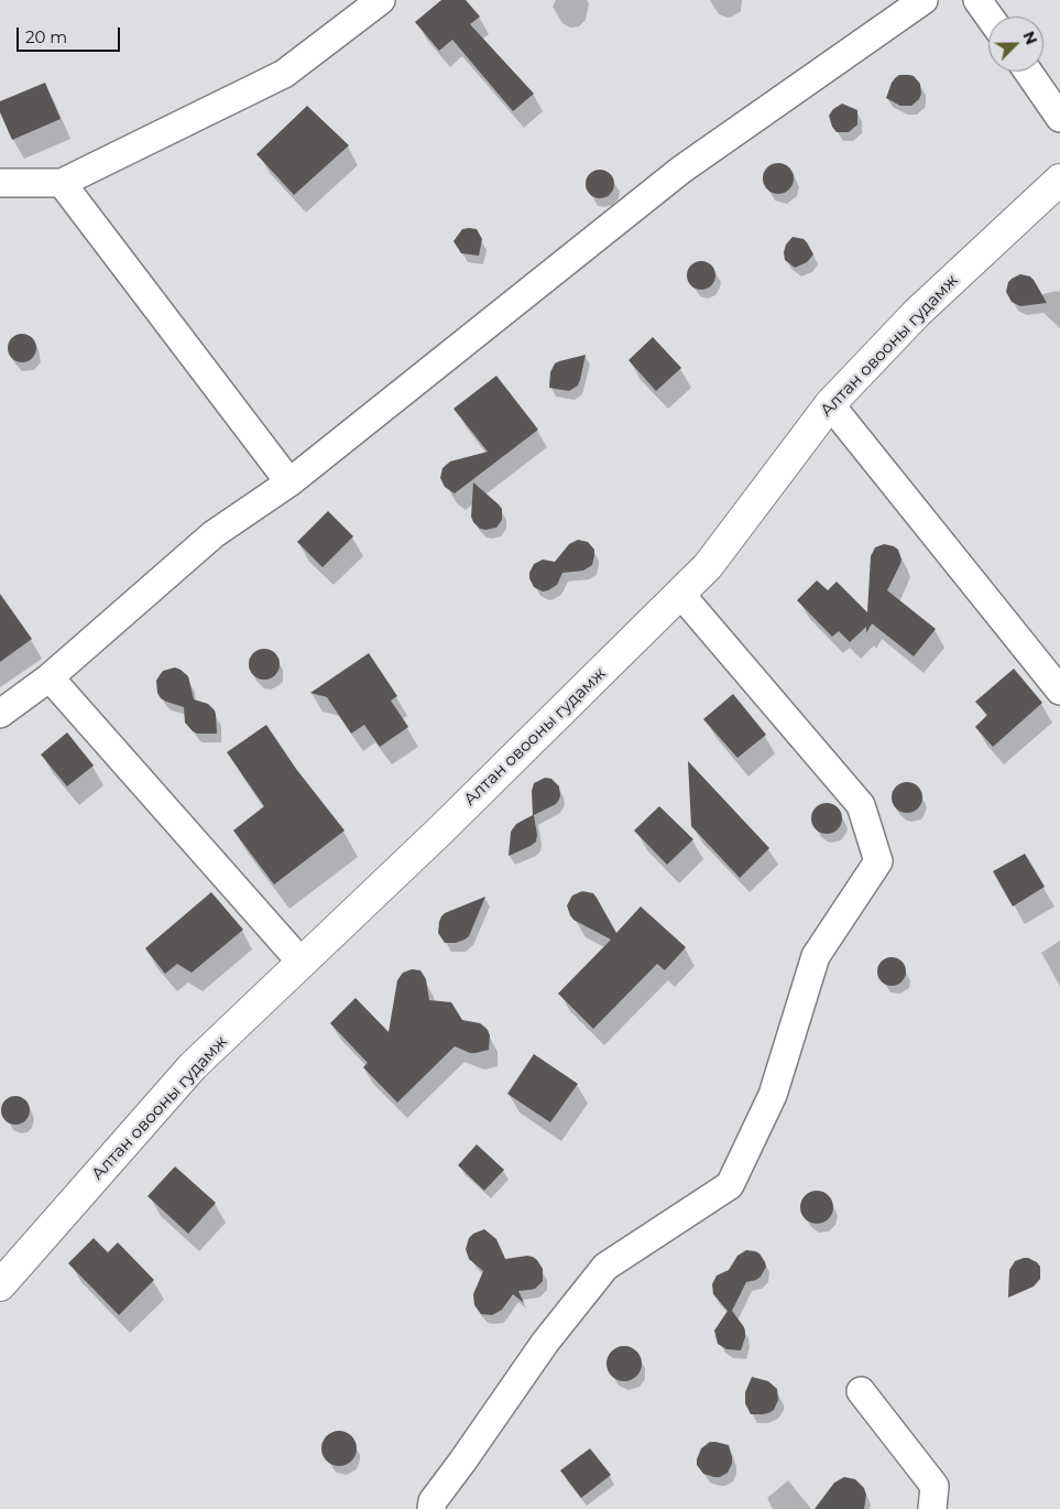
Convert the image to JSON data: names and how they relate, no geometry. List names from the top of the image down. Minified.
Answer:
{"streets":{"main road":["Алтан овооны гудамж"]},"scale_bar":"20 m","north":"top right"}
